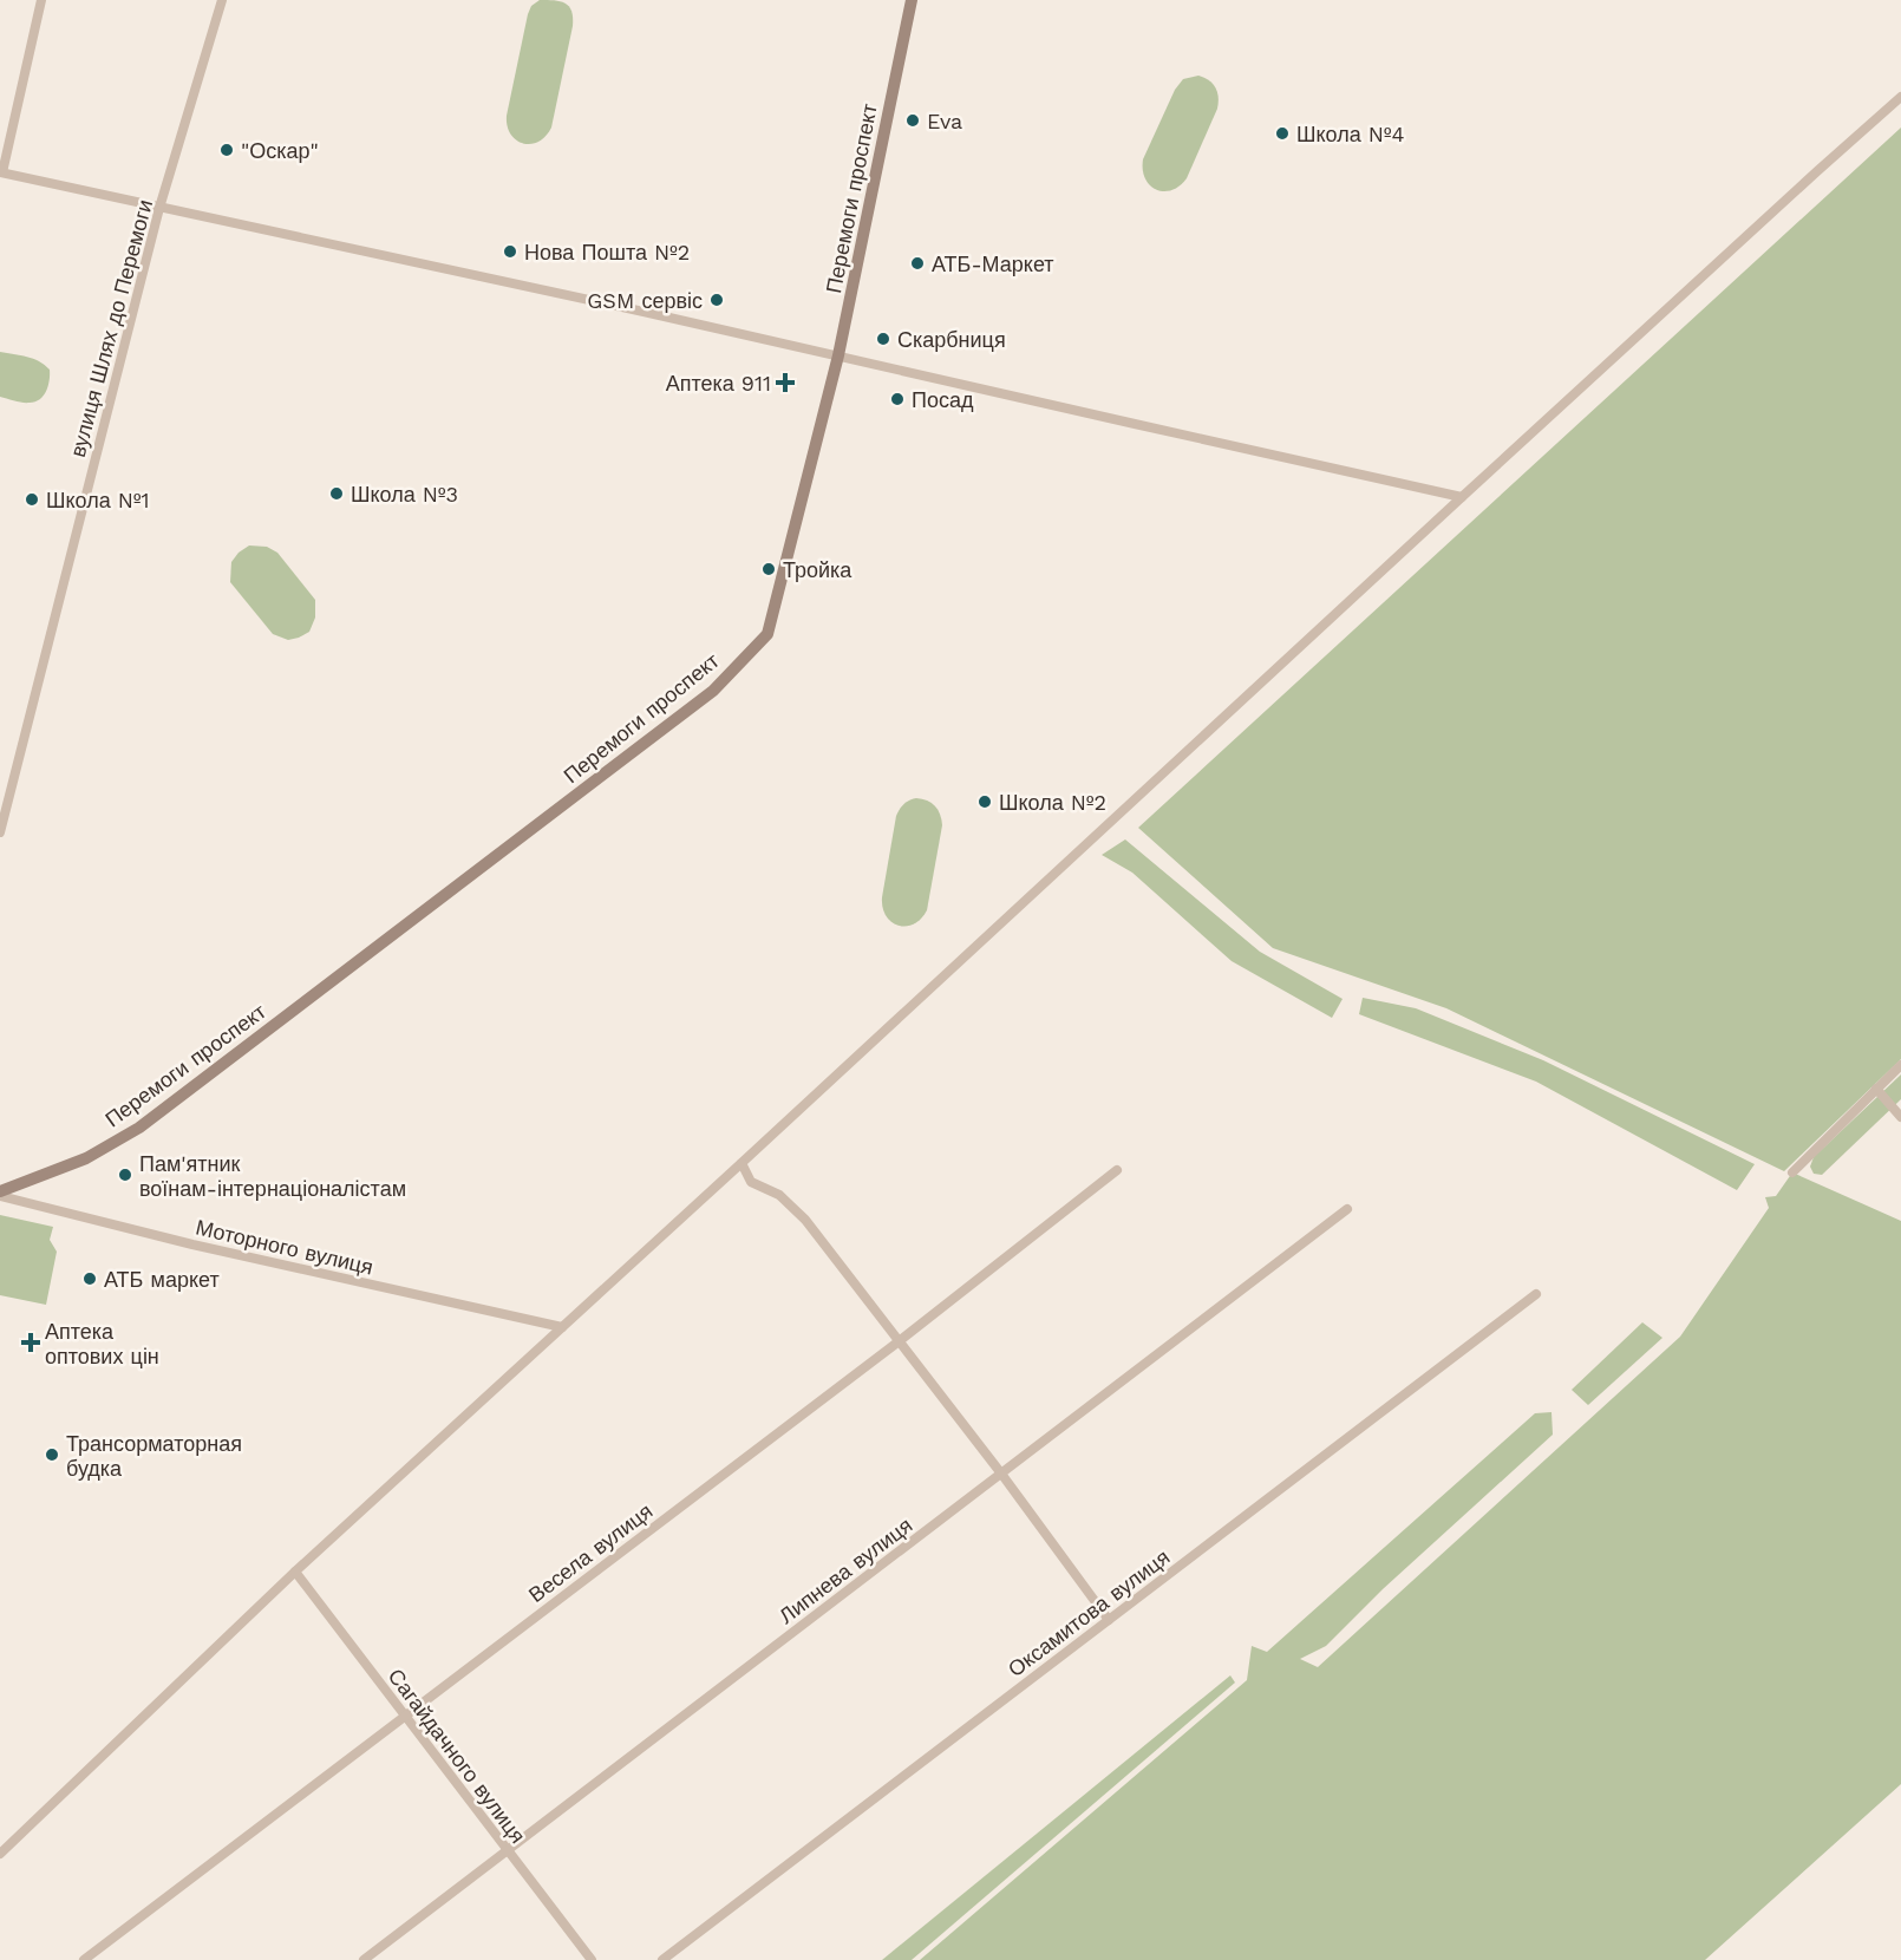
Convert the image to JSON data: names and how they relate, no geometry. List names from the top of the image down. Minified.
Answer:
{"streets":{"street":["Перемоги проспект","вулиця Шлях до Перемоги","Моторного вулиця","Весела вулиця","Липнева вулиця","Оксамитова вулиця","Сагайдачного вулиця"]},"crossings":[["Перемоги проспект","Моторного вулиця"],["Весела вулиця","Сагайдачного вулиця"],["Липнева вулиця","Сагайдачного вулиця"]],"places":{"other":["Eva","Школа №4","\"Оскар\"","Нова Пошта №2","АТБ-Маркет","GSM сервіс","Скарбниця","Посад","Школа №3","Школа №1","Тройка","Школа №2","Пам'ятник воїнам-інтернаціоналістам","АТБ маркет","Трансорматорная будка"],"health":["Аптека 911","Аптека оптових цін"]}}
